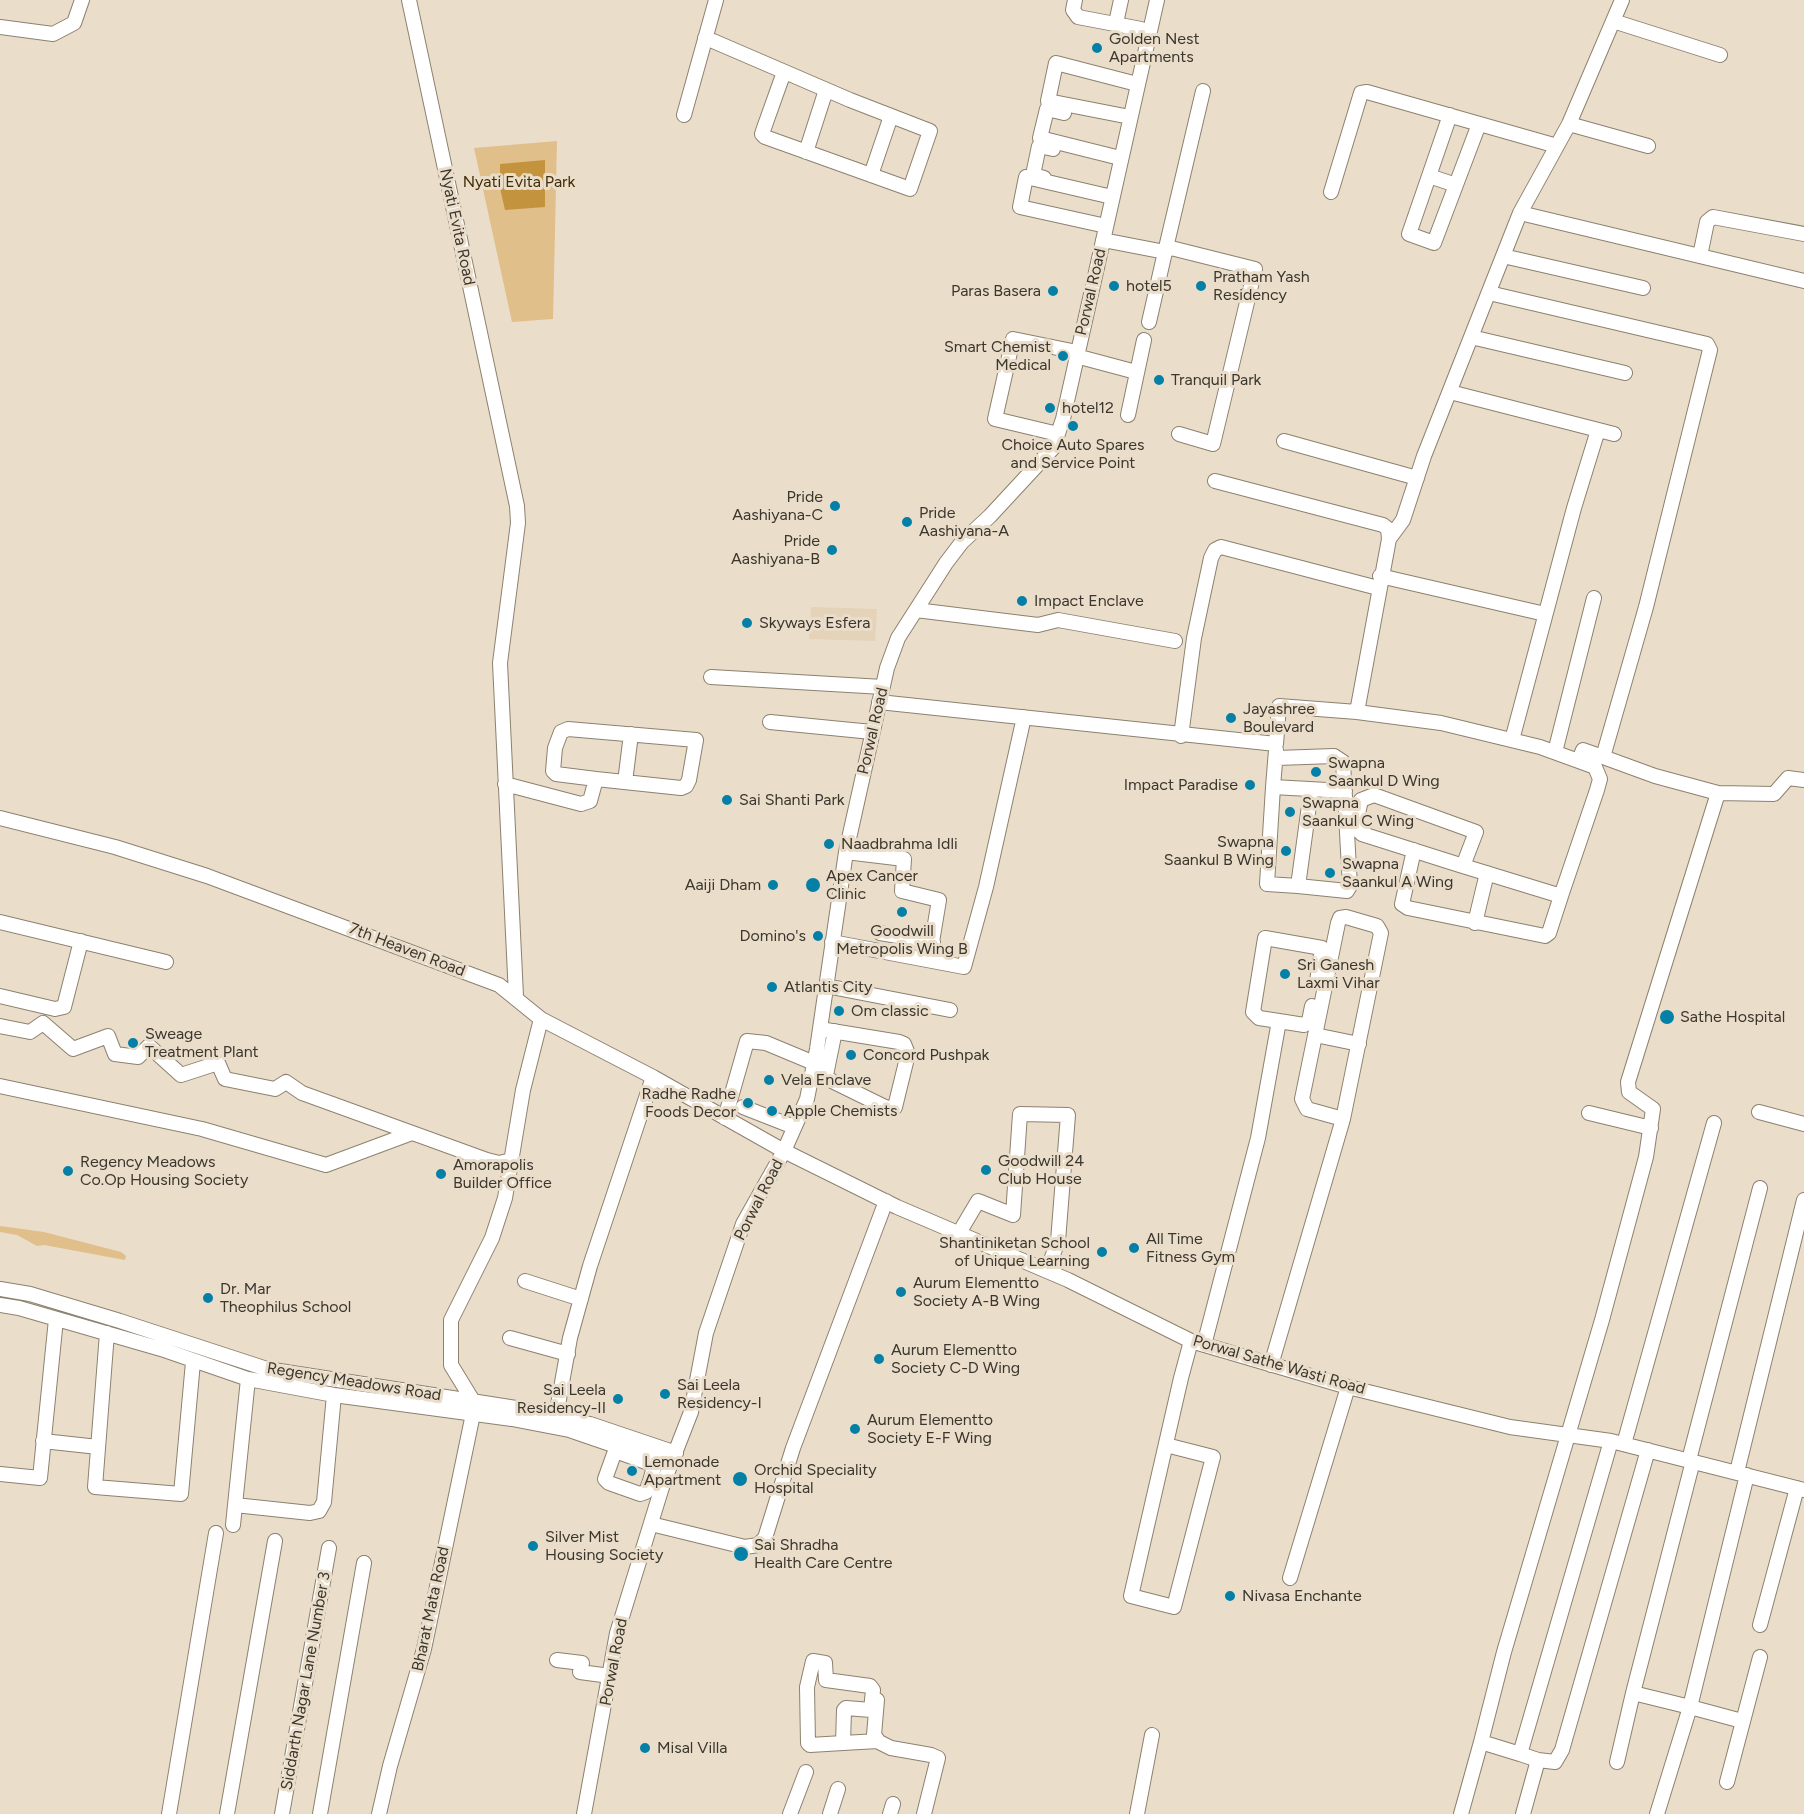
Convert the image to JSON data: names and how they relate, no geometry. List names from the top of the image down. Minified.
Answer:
{"streets":{"street":["Nyati Evita Road","Porwal Road","7th Heaven Road","Porwal Sathe Wasti Road","Regency Meadows Road","Bharat Mata Road","Siddarth Nagar Lane Number 3"]},"crossings":[["Nyati Evita Road","7th Heaven Road"],["Porwal Road","7th Heaven Road"],["Porwal Road","Porwal Sathe Wasti Road"],["Porwal Road","Regency Meadows Road"],["7th Heaven Road","Porwal Sathe Wasti Road"],["Regency Meadows Road","Bharat Mata Road"]],"parks":["Nyati Evita Park"],"places":["Golden Nest Apartments","hotel5","Pratham Yash Residency","Paras Basera","Smart Chemist Medical","Tranquil Park","hotel12","Choice Auto Spares and Service Point","Pride Aashiyana-C","Pride Aashiyana-A","Pride Aashiyana-B","Impact Enclave","Skyways Esfera","Jayashree Boulevard","Swapna Saankul D Wing","Impact Paradise","Sai Shanti Park","Swapna Saankul C Wing","Naadbrahma Idli","Swapna Saankul B Wing","Swapna Saankul A Wing","Aaiji Dham","Apex Cancer Clinic","Goodwill Metropolis Wing B","Domino's","Sri Ganesh Laxmi Vihar","Atlantis City","Om classic","Sathe Hospital","Sweage Treatment Plant","Concord Pushpak","Vela Enclave","Radhe Radhe Foods Decor","Apple Chemists","Goodwill 24 Club House","Regency Meadows Co.Op Housing Society","Amorapolis Builder Office","All Time Fitness Gym","Shantiniketan School of Unique Learning","Aurum Elementto Society A-B Wing","Dr. Mar Theophilus School","Aurum Elementto Society C-D Wing","Sai Leela Residency-I","Sai Leela Residency-II","Aurum Elementto Society E-F Wing","Lemonade Apartment","Orchid Speciality Hospital","Silver Mist Housing Society","Sai Shradha Health Care Centre","Nivasa Enchante","Misal Villa"]}
